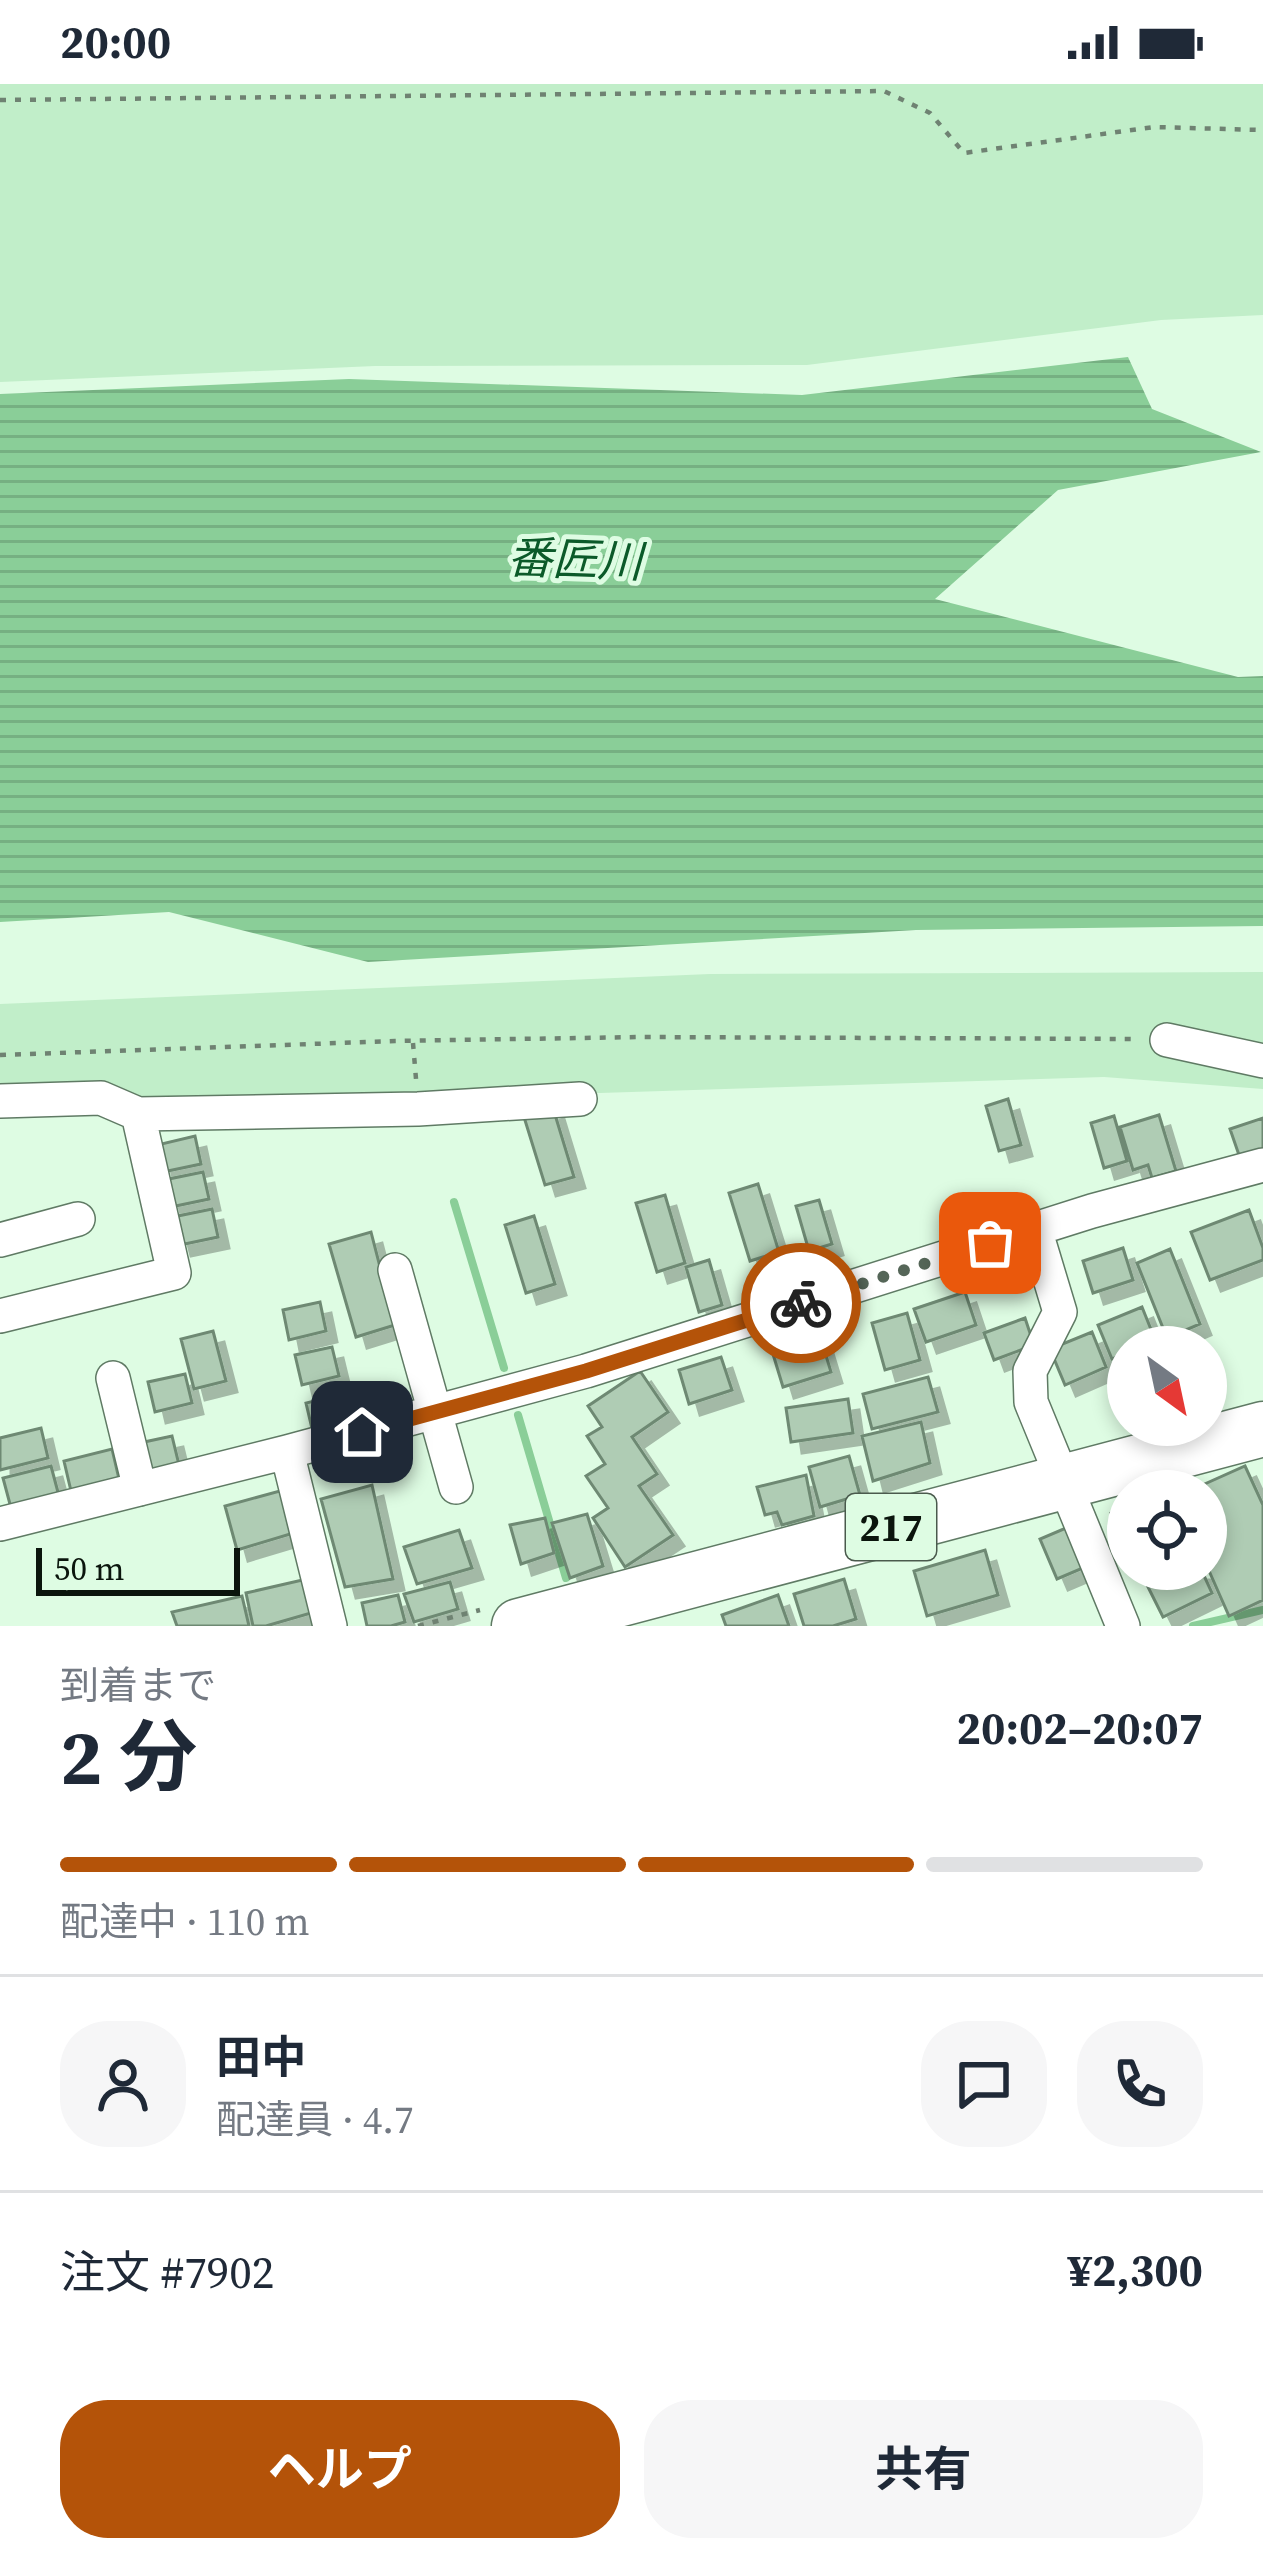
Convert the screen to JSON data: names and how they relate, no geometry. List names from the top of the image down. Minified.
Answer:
{"streets":{"highway":["217"]},"water":["番匠川"],"scale_bar":"50 m","north":"bottom right","page":{"status":"20:00","scale":"50 m","heading":["2 分","到着まで","20:02–20:07"],"panel":["田中","配達員 · 4.7","注文 #7902","¥2,300"],"bar":"配達中 · 110 m","buttons":["ヘルプ","共有"]}}
